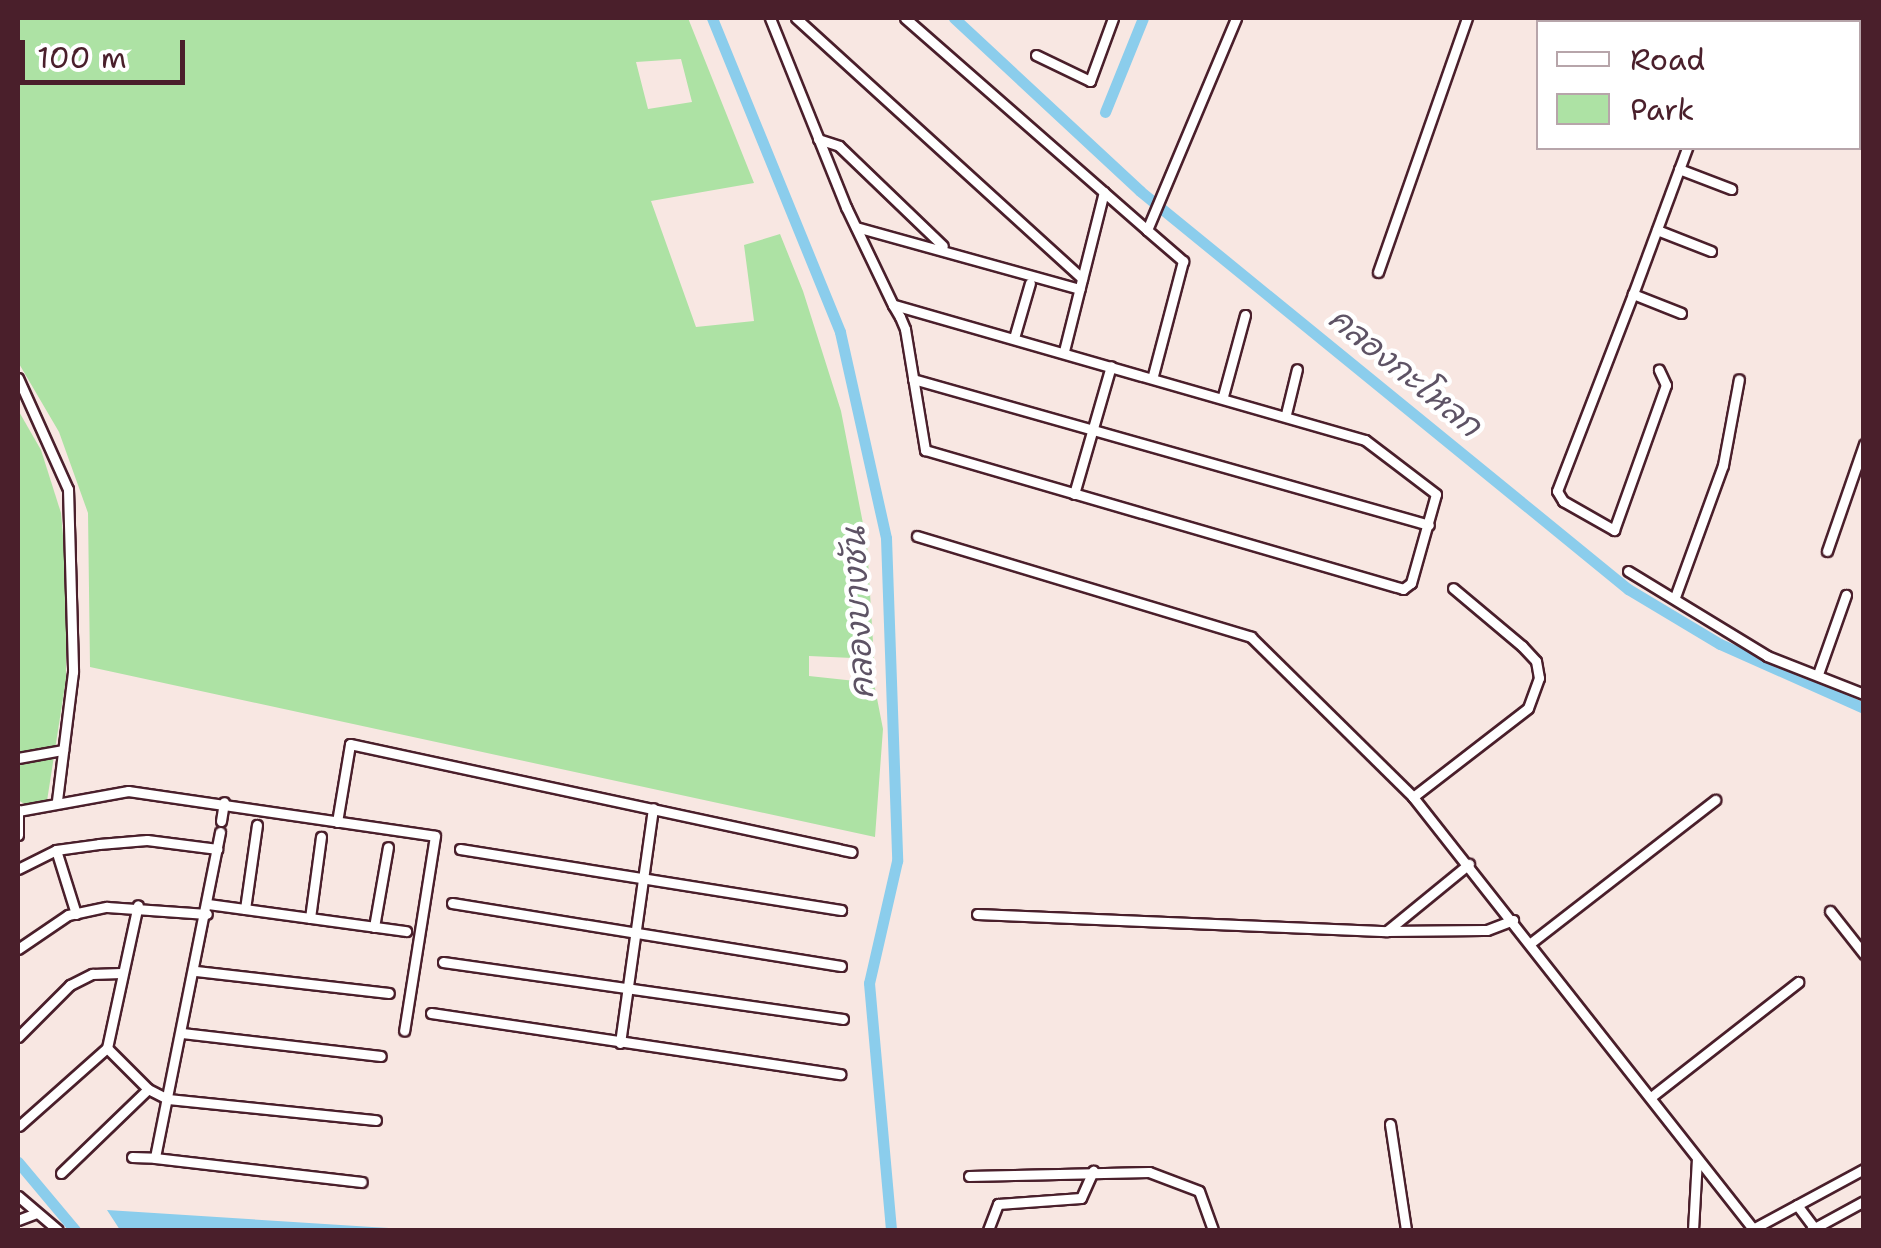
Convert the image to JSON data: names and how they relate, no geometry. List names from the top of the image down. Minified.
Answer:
{"water":["คลองกะโหลก","คลองบางชัน"],"legend":["Road","Park"],"scale_bar":"100 m"}
